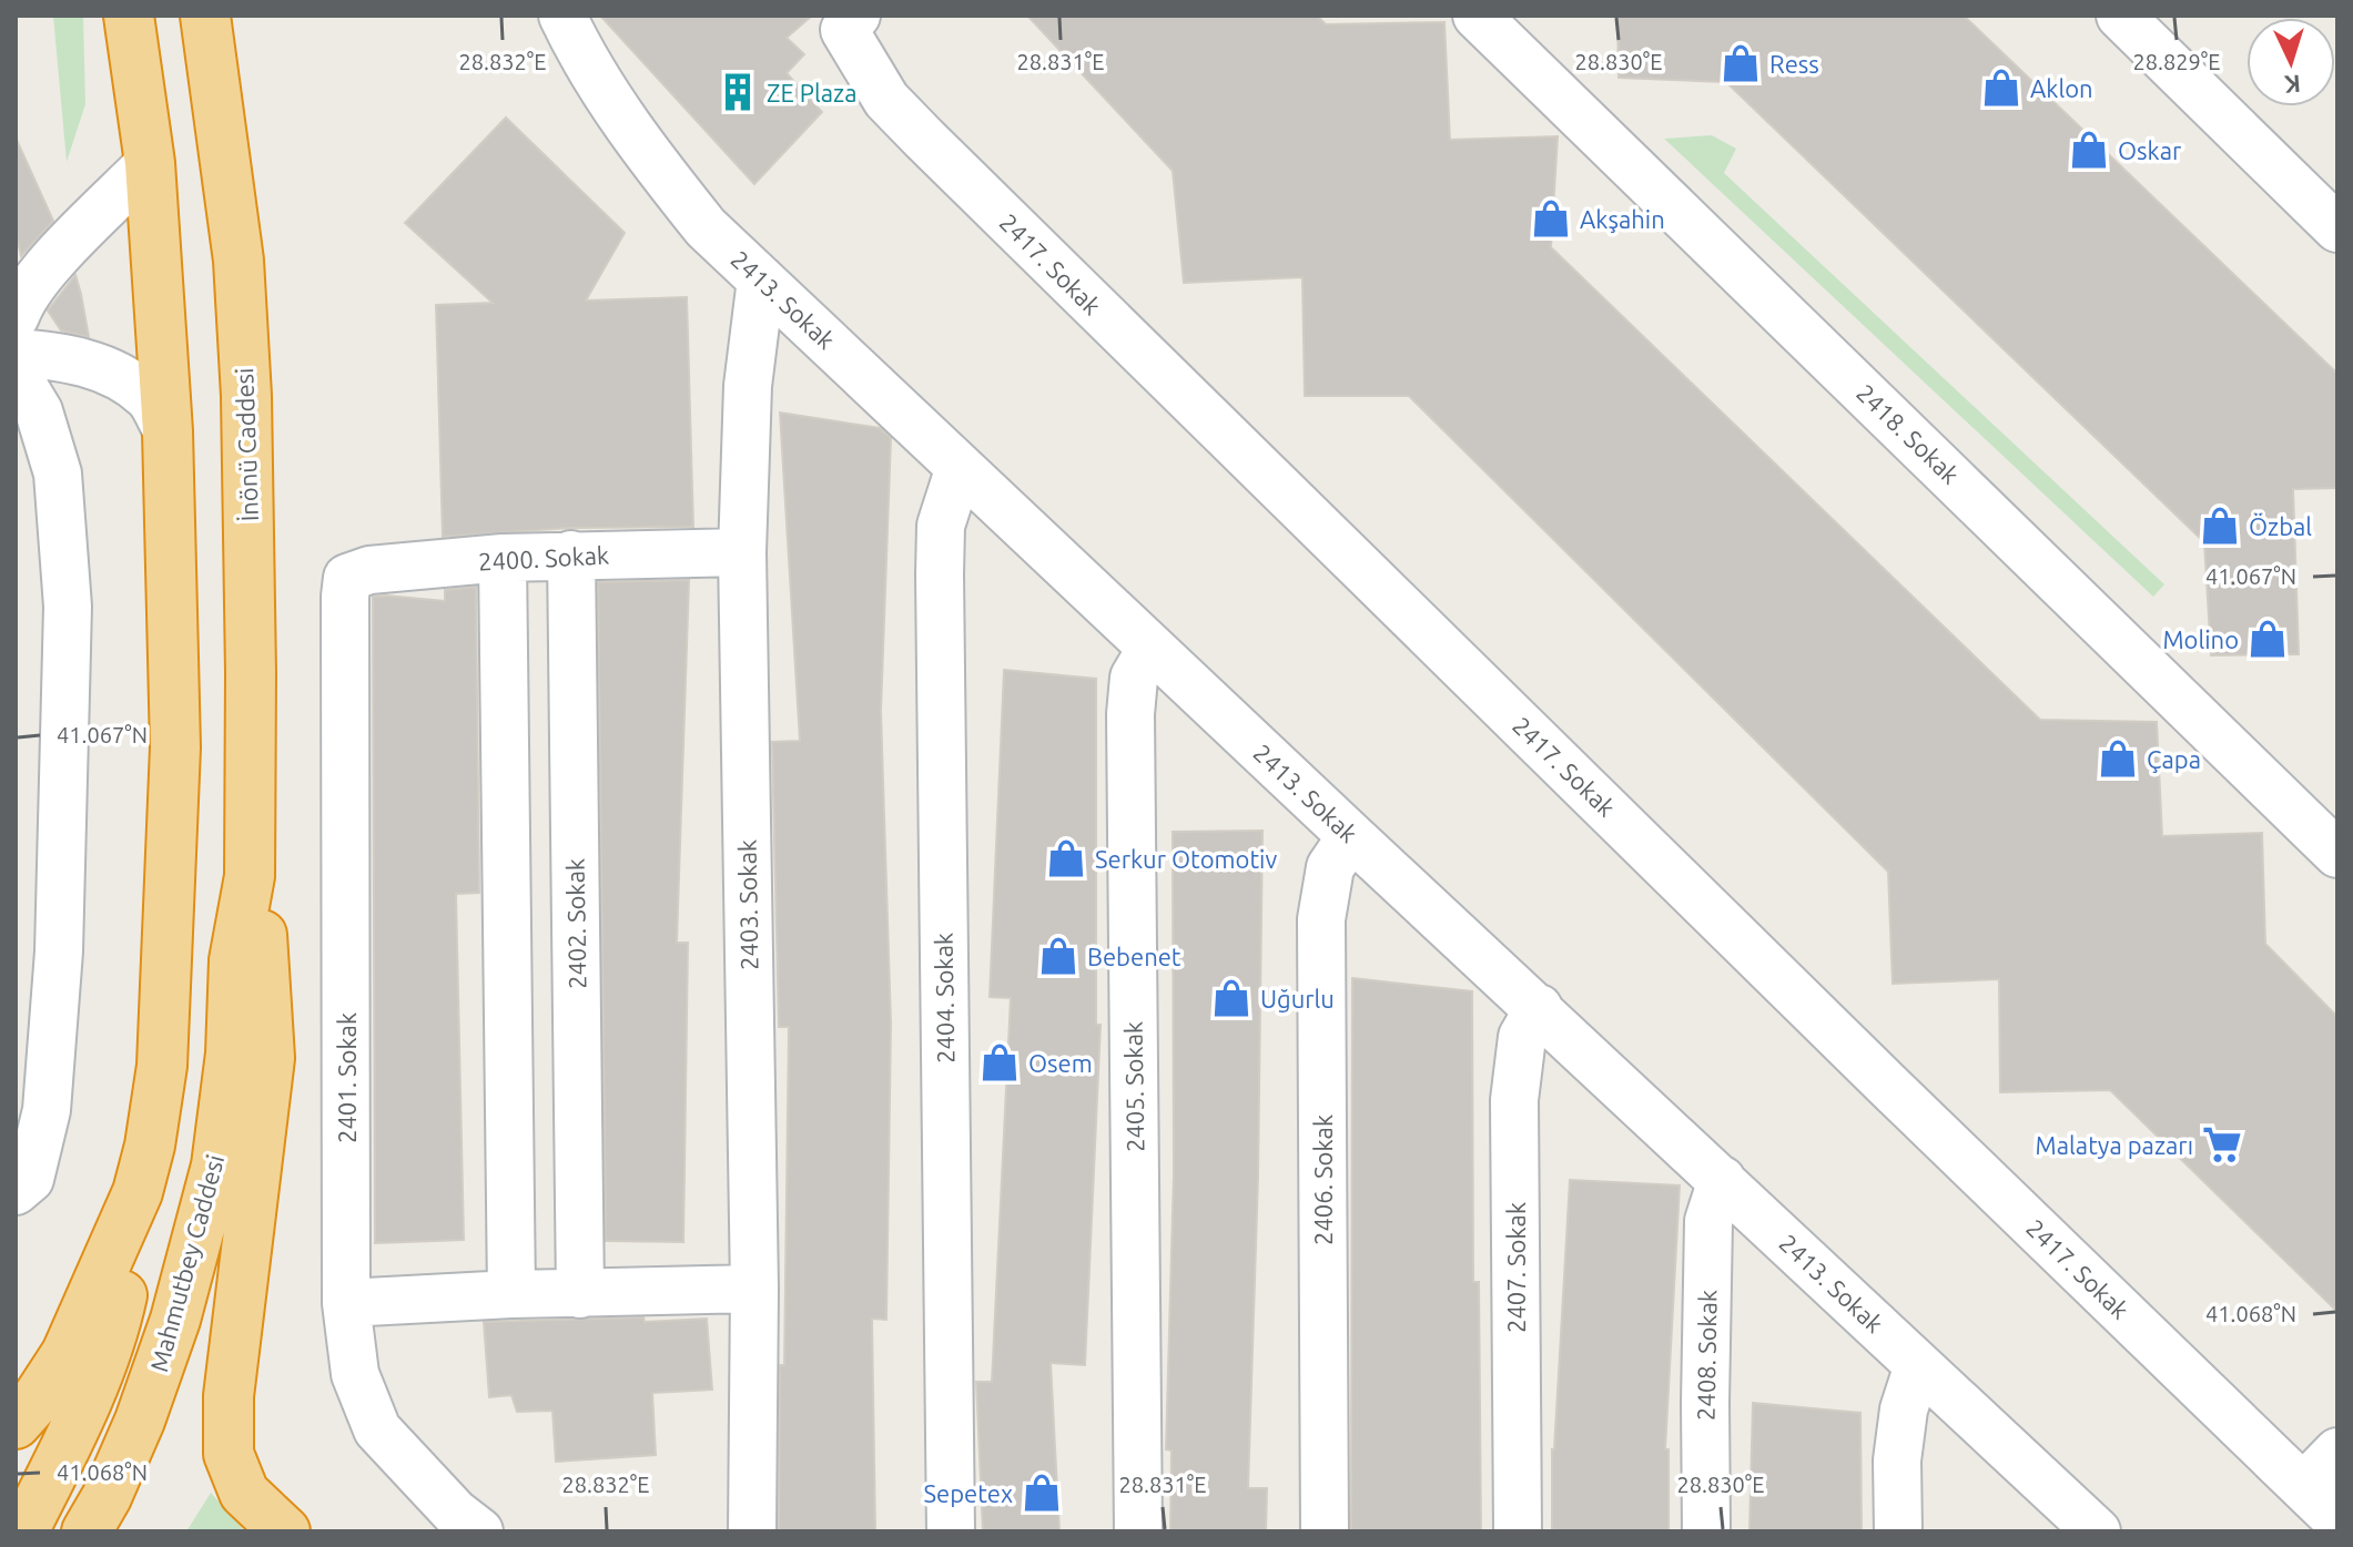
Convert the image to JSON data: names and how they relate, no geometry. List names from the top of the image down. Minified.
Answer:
{"streets":{"highway":["İnönü Caddesi","Mahmutbey Caddesi"],"street":["2417. Sokak","2413. Sokak","2418. Sokak","2400. Sokak","2403. Sokak","2402. Sokak","2404. Sokak","2401. Sokak","2405. Sokak","2406. Sokak","2407. Sokak","2408. Sokak"]},"crossings":[["2413. Sokak","2403. Sokak"],["2413. Sokak","2404. Sokak"],["2413. Sokak","2405. Sokak"],["2413. Sokak","2406. Sokak"],["2413. Sokak","2407. Sokak"],["2413. Sokak","2408. Sokak"],["İnönü Caddesi","Mahmutbey Caddesi"],["2400. Sokak","2403. Sokak"],["2400. Sokak","2402. Sokak"],["2400. Sokak","2401. Sokak"]],"places":{"shop":["Ress","Aklon","Oskar","Akşahin","Özbal","Molino","Çapa","Serkur Otomotiv","Bebenet","Uğurlu","Osem","Sepetex"],"building":["ZE Plaza"],"supermarket":["Malatya pazarı"]},"north":"bottom","coordinates":["28.832°E","28.831°E","28.830°E","28.829°E","41.067°N","41.068°N"]}
